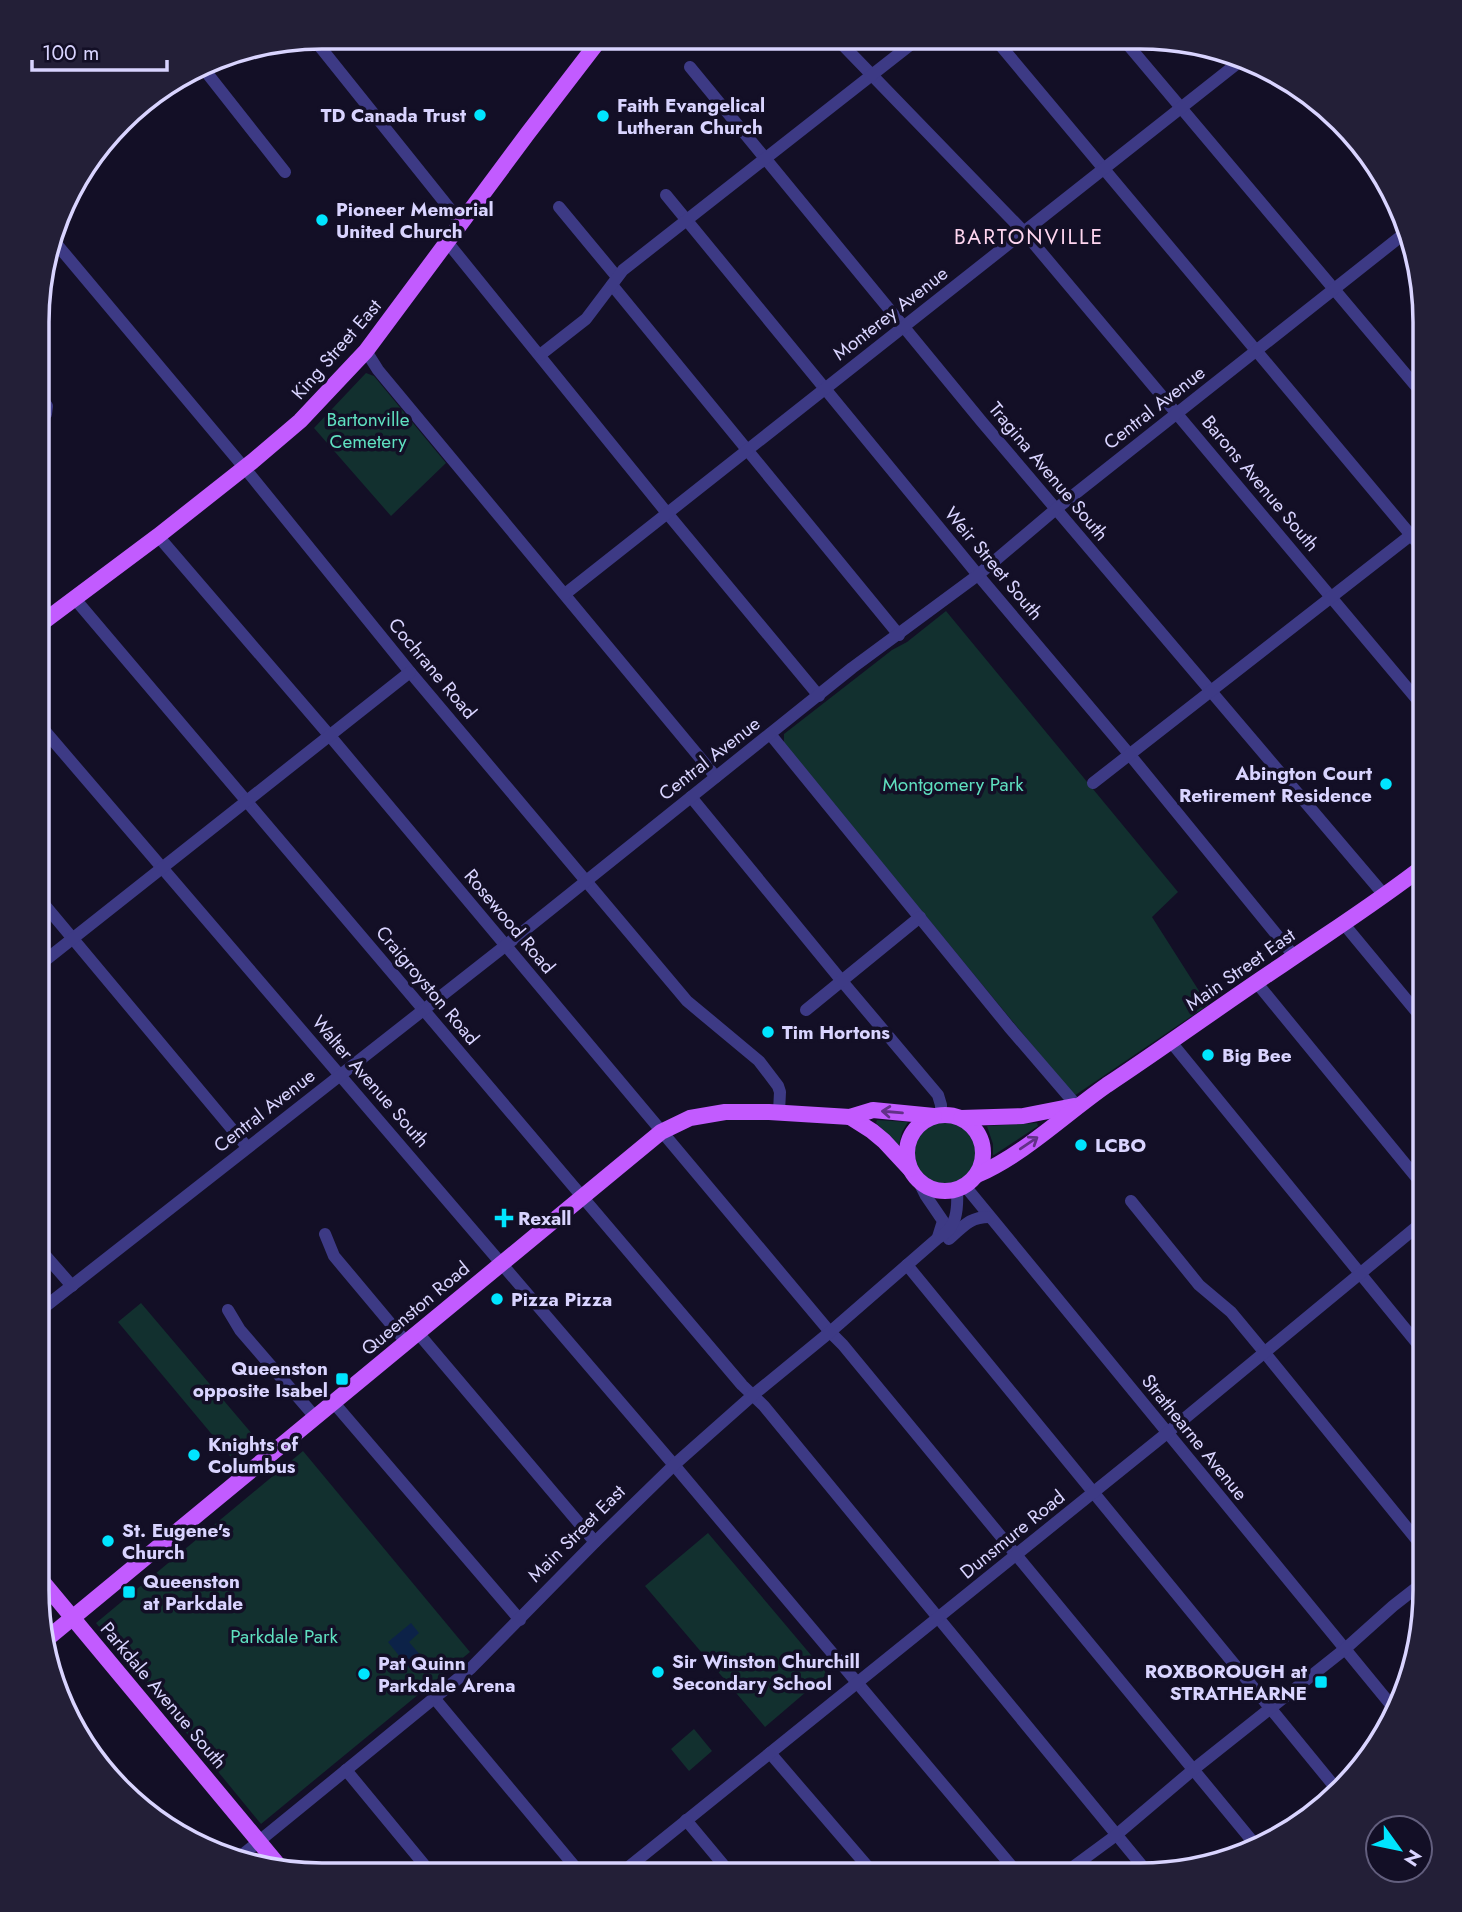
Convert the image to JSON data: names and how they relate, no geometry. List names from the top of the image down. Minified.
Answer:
{"streets":{"main road":["King Street East","Main Street East","Queenston Road","Parkdale Avenue South"],"street":["Monterey Avenue","Central Avenue","Tragina Avenue South","Barons Avenue South","Weir Street South","Cochrane Road","Rosewood Road","Craigroyston Road","Walter Avenue South","Strathearne Avenue","Dunsmure Road"]},"crossings":[["Monterey Avenue","Tragina Avenue South"],["Monterey Avenue","Barons Avenue South"],["Monterey Avenue","Weir Street South"],["King Street East","Cochrane Road"],["King Street East","Rosewood Road"],["King Street East","Craigroyston Road"],["Central Avenue","Tragina Avenue South"],["Central Avenue","Barons Avenue South"],["Central Avenue","Weir Street South"],["Central Avenue","Cochrane Road"],["Central Avenue","Rosewood Road"],["Central Avenue","Craigroyston Road"],["Central Avenue","Walter Avenue South"],["Tragina Avenue South","Main Street East"],["Weir Street South","Main Street East"],["Cochrane Road","Queenston Road"],["Rosewood Road","Main Street East"],["Rosewood Road","Queenston Road"],["Rosewood Road","Dunsmure Road"],["Main Street East","Craigroyston Road"],["Main Street East","Walter Avenue South"],["Main Street East","Queenston Road"],["Main Street East","Strathearne Avenue"],["Main Street East","Parkdale Avenue South"],["Craigroyston Road","Queenston Road"],["Craigroyston Road","Dunsmure Road"],["Walter Avenue South","Queenston Road"],["Walter Avenue South","Dunsmure Road"],["Queenston Road","Strathearne Avenue"],["Queenston Road","Parkdale Avenue South"],["Strathearne Avenue","Dunsmure Road"]],"districts":["BARTONVILLE"],"parks":["Bartonville Cemetery","Montgomery Park","Parkdale Park"],"places":{"other":["TD Canada Trust","Faith Evangelical Lutheran Church","Pioneer Memorial United Church","Abington Court Retirement Residence","Tim Hortons","Big Bee","LCBO","Pizza Pizza","Knights of Columbus","St. Eugene's Church","Sir Winston Churchill Secondary School","Pat Quinn Parkdale Arena"],"health":["Rexall"],"transit":["Queenston opposite Isabel","Queenston at Parkdale","ROXBOROUGH at STRATHEARNE"]},"scale_bar":"100 m","north":"bottom right"}
